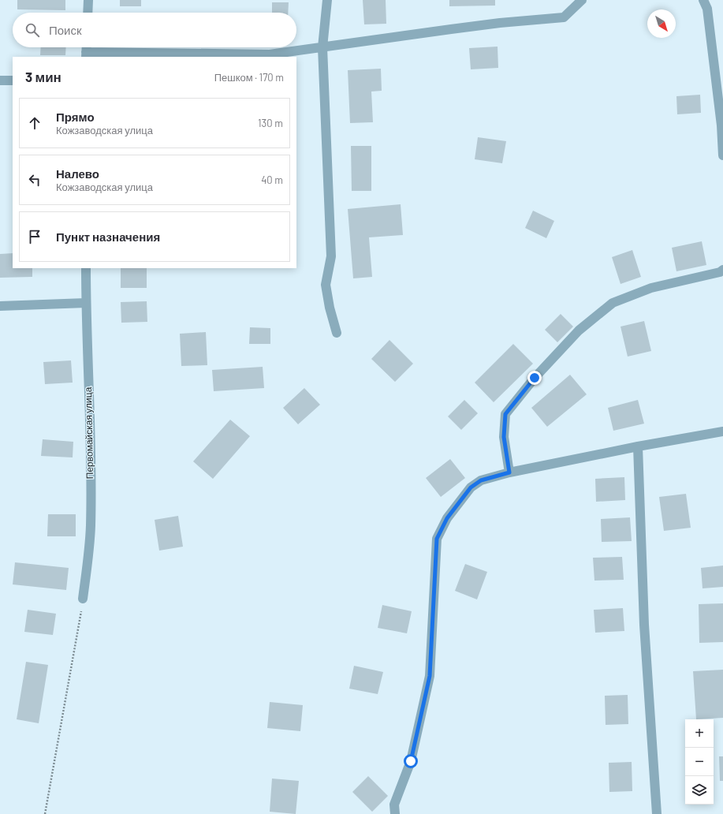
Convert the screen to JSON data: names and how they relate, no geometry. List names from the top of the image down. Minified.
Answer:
{"streets":{"street":["Первомайская улица"]},"north":"bottom right","page":{"search":"Поиск","heading":["3 мин","Пешком · 170 m"],"list":[["Прямо","Кожзаводская улица","130 m"],["Налево","Кожзаводская улица","40 m"],"Пункт назначения"],"map_buttons":["+","−"]}}
